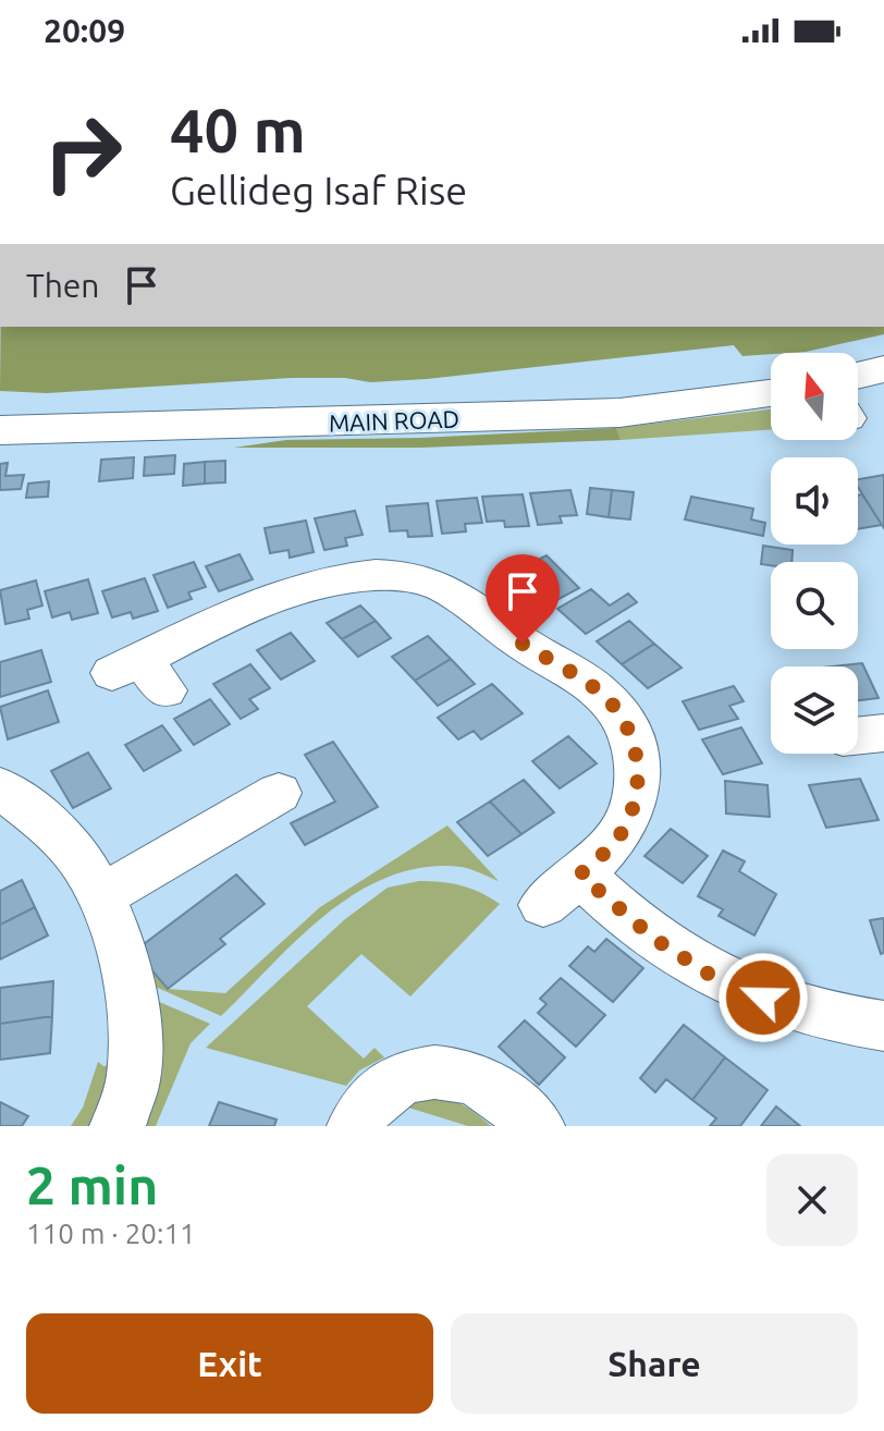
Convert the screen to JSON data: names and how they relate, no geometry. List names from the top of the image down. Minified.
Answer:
{"streets":{"main road":["MAIN ROAD"]},"north":"top","page":{"status":"20:09","turn":["40 m","Gellideg Isaf Rise"],"then":"Then","heading":["2 min","110 m · 20:11"],"buttons":["Exit","Share"]}}
